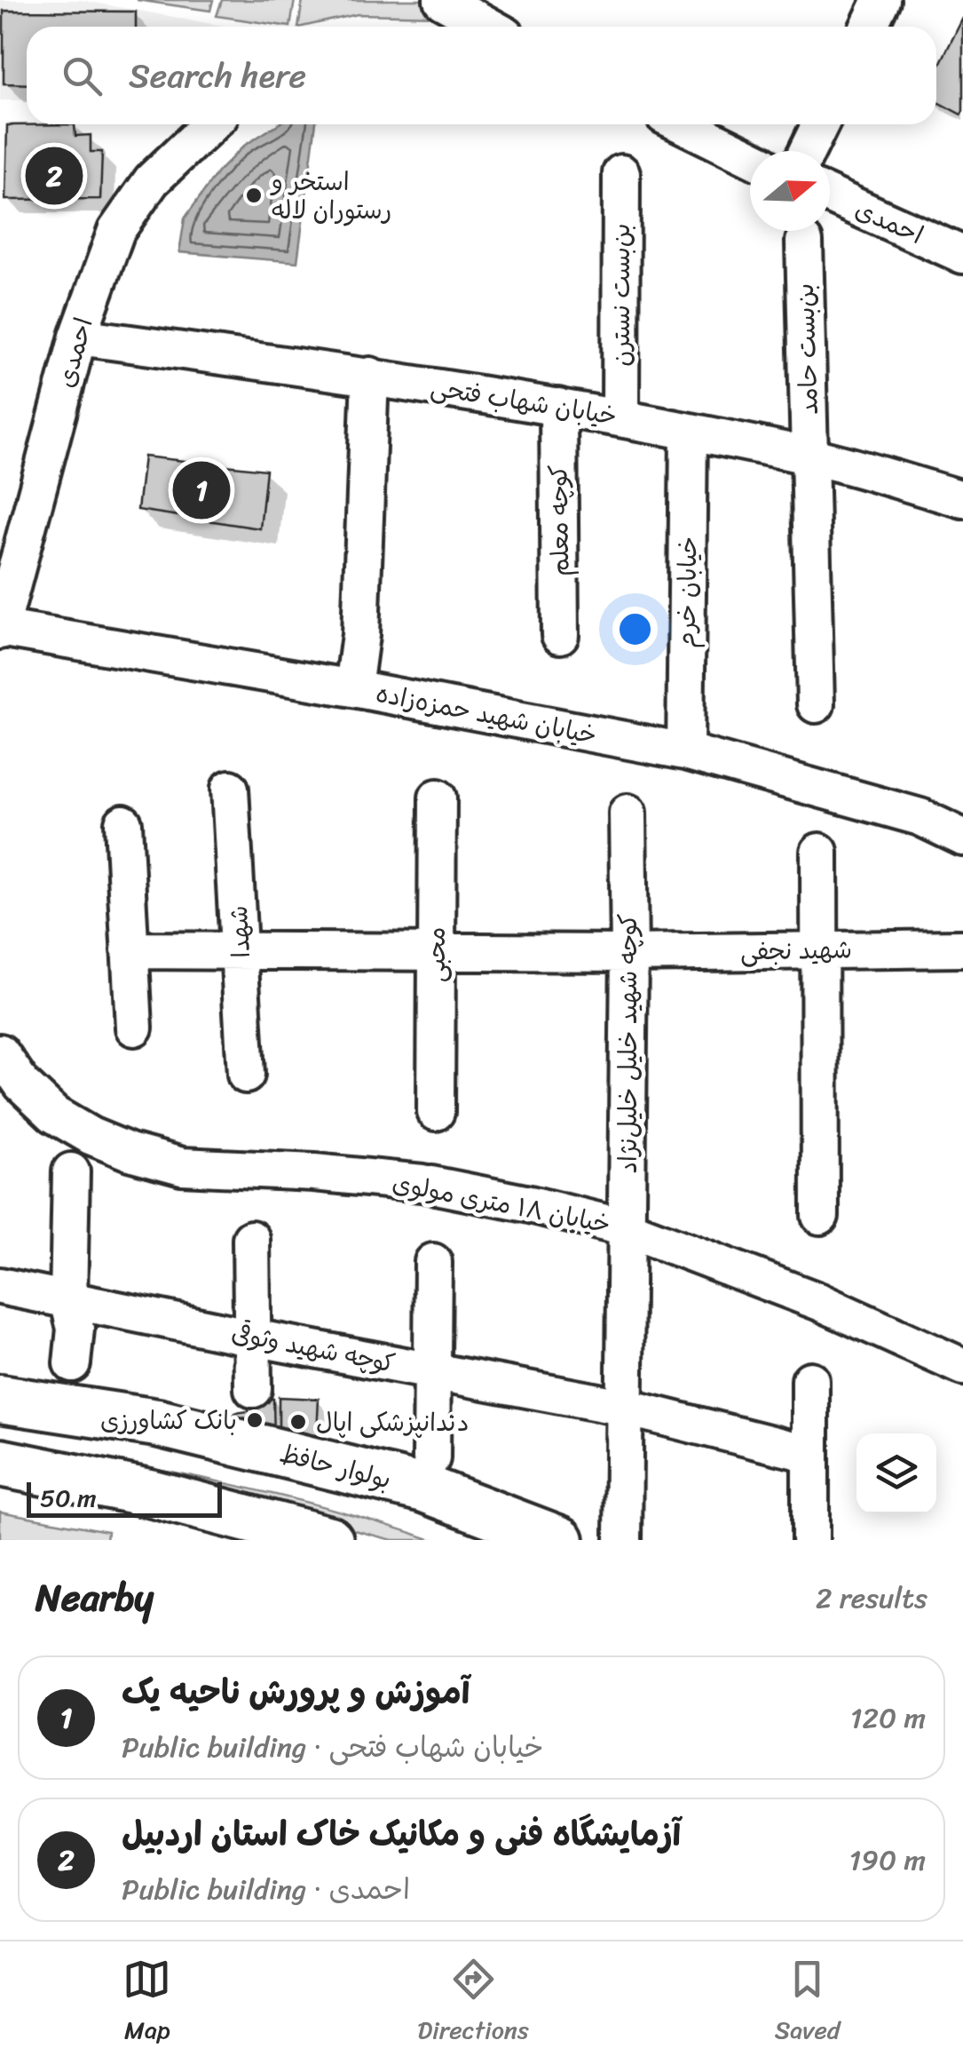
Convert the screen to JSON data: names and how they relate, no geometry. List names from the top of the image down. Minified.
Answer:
{"streets":{"main road":["بولوار حافظ"],"street":["احمدی","بن‌بست نسترن","بن‌بست حامد","خیابان شهاب فتحی","کوچه معلم","خیابان خرم","خیابان شهید حمزه‌زاده","شهدا","شهید نجفی","محبی","کوچه شهید خلیل خلیل‌نژاد","خیابان ۱۸ متری مولوی","کوچه شهید وثوقی"]},"crossings":[["احمدی","خیابان شهاب فتحی"],["احمدی","خیابان شهید حمزه‌زاده"],["بن‌بست نسترن","خیابان شهاب فتحی"],["بن‌بست حامد","خیابان شهاب فتحی"],["خیابان شهاب فتحی","کوچه معلم"],["خیابان شهاب فتحی","خیابان خرم"],["خیابان خرم","خیابان شهید حمزه‌زاده"],["شهدا","شهید نجفی"],["شهید نجفی","محبی"],["شهید نجفی","کوچه شهید خلیل خلیل‌نژاد"],["کوچه شهید خلیل خلیل‌نژاد","خیابان ۱۸ متری مولوی"],["کوچه شهید خلیل خلیل‌نژاد","کوچه شهید وثوقی"]],"places":["استخر و رستوران لاله","بانک کشاورزی","دندانپزشکی اپال"],"scale_bar":"50 m","north":"right","page":{"search":"Search here","pins":["2","1"],"scale":"50 m","heading":["Nearby","2 results"],"list":[{"mark":"1","name":"آموزش و پرورش ناحیه یک","note":"Public building · خیابان شهاب فتحی","value":"120 m"},{"mark":"2","name":"آزمایشگاه فنی و مکانیک خاک استان اردبیل","note":"Public building · احمدی","value":"190 m"}],"nav":["Map","Directions","Saved"]}}
